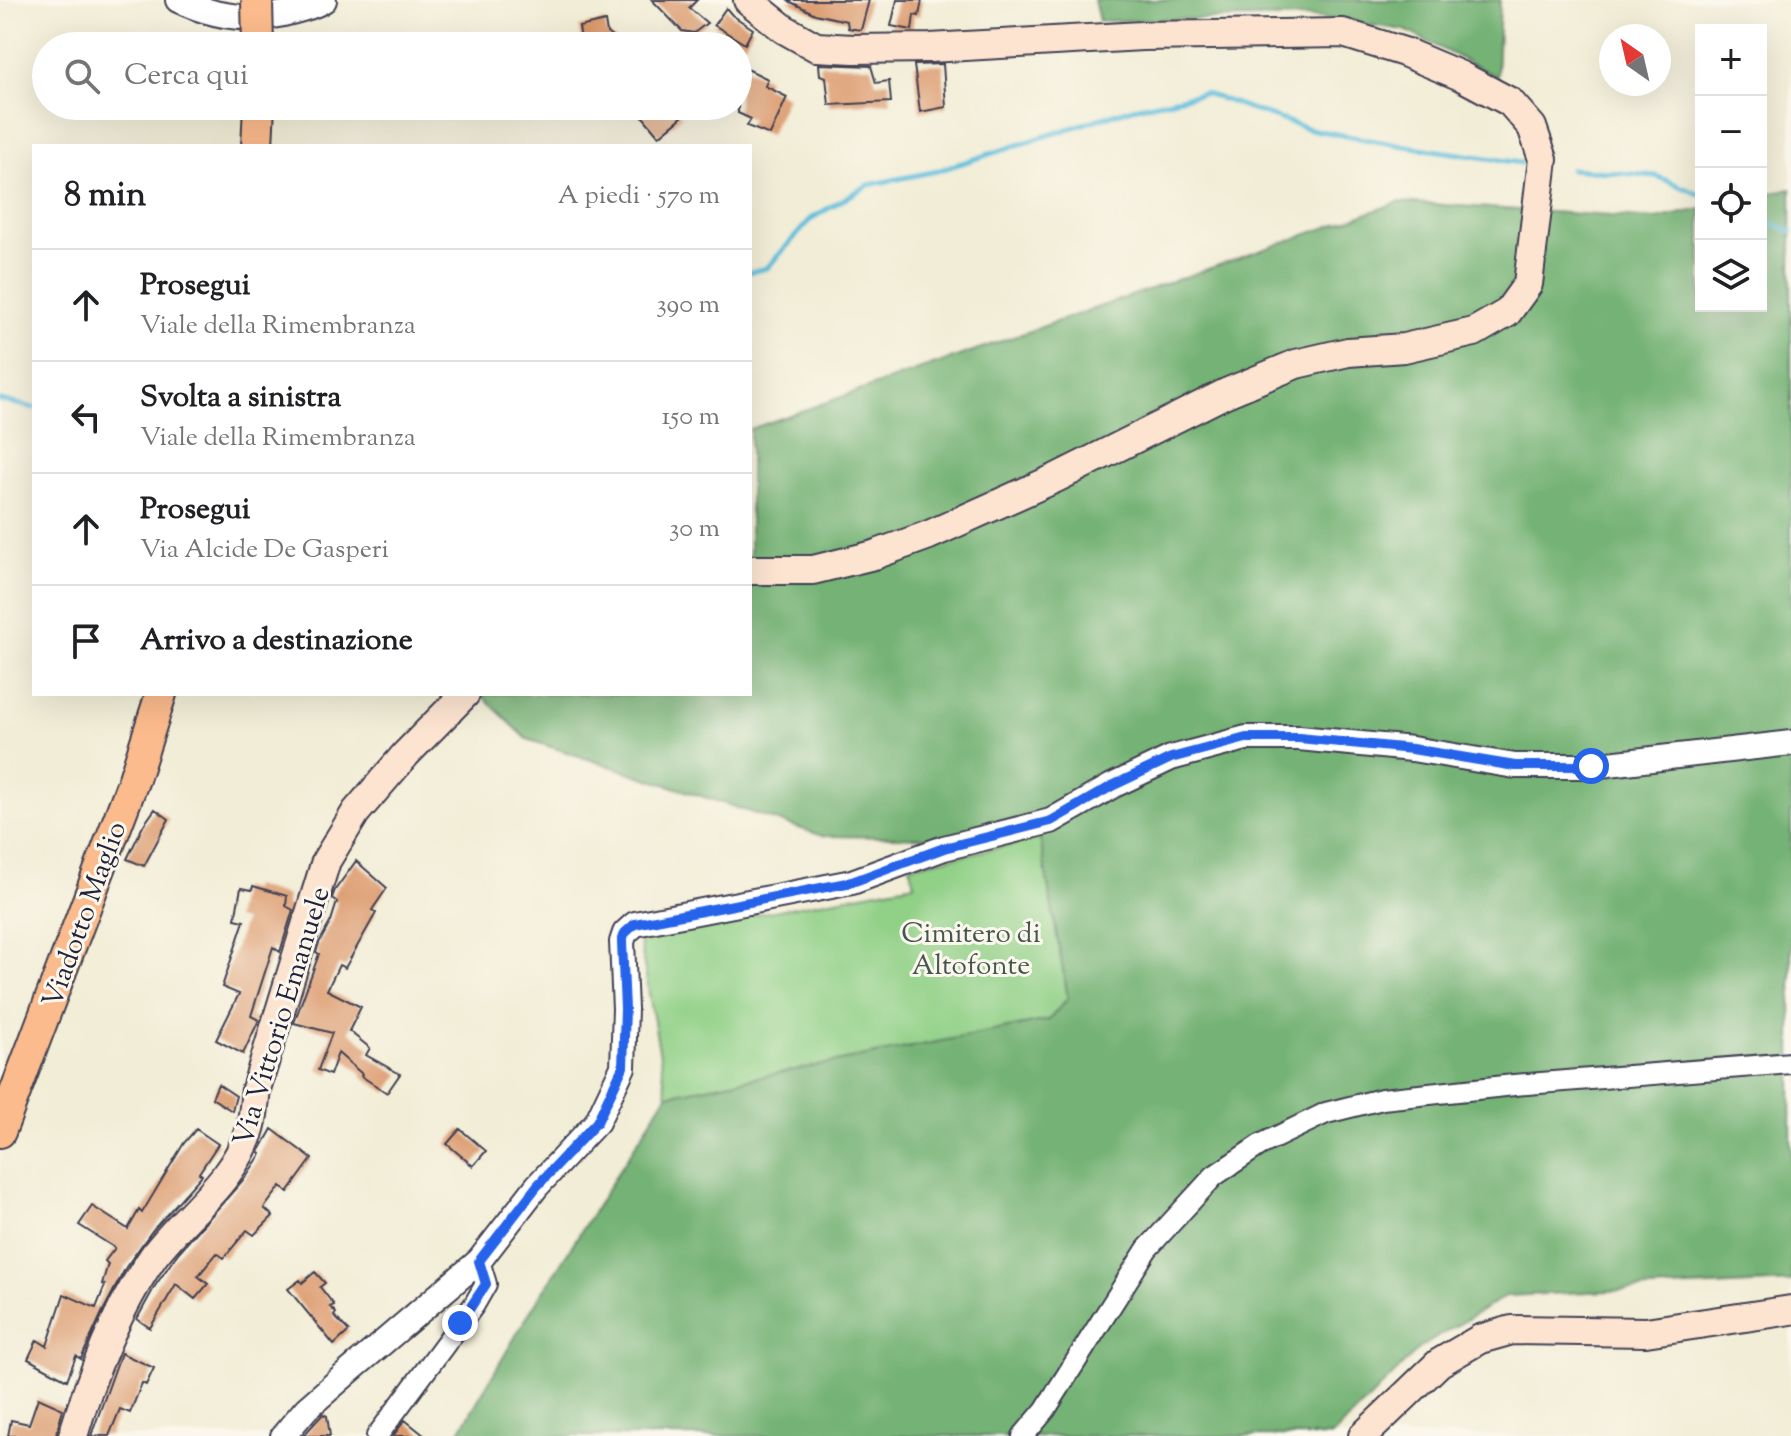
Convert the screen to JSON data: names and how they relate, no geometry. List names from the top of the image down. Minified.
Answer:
{"streets":{"main road":["Viadotto Maglio","Via Vittorio Emanuele"]},"parks":["Cimitero di Altofonte"],"north":"top left","page":{"map_buttons":["+","−"],"search":"Cerca qui","heading":["8 min","A piedi · 570 m"],"list":[["Prosegui","Viale della Rimembranza","390 m"],["Svolta a sinistra","Viale della Rimembranza","150 m"],["Prosegui","Via Alcide De Gasperi","30 m"],"Arrivo a destinazione"]}}
